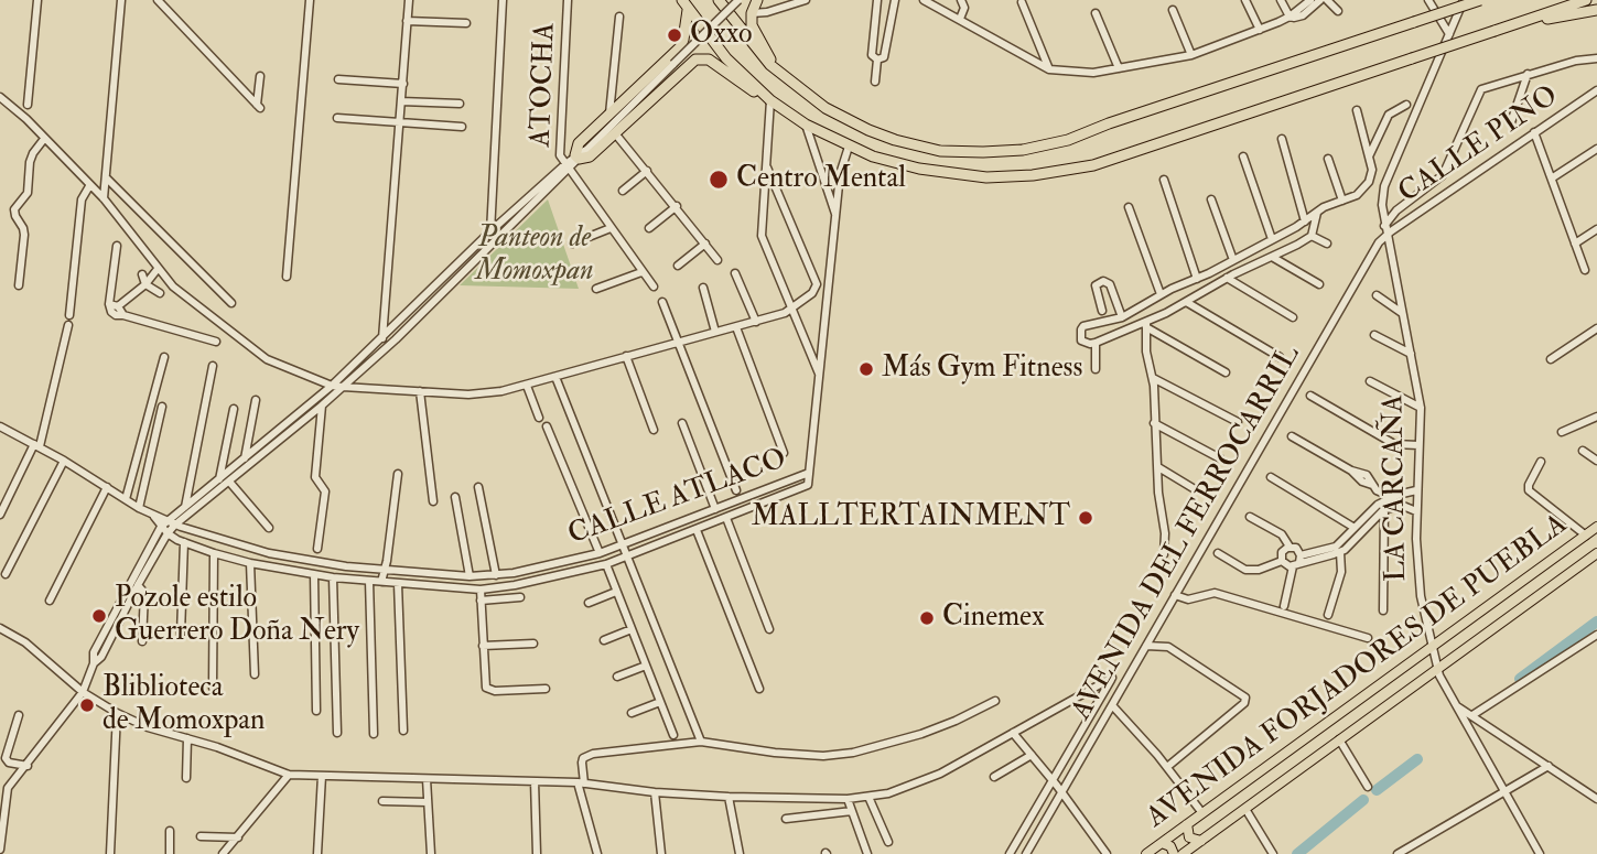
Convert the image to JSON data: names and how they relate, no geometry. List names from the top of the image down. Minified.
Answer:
{"streets":{"main road":["AVENIDA FORJADORES DE PUEBLA"],"street":["ATOCHA","CALLE PINO","LA CARCAÑA","CALLE ATLACO","AVENIDA DEL FERROCARRIL"]},"crossings":[["CALLE PINO","LA CARCAÑA"],["CALLE PINO","AVENIDA DEL FERROCARRIL"],["LA CARCAÑA","AVENIDA DEL FERROCARRIL"],["LA CARCAÑA","AVENIDA FORJADORES DE PUEBLA"]],"parks":["Panteon de Momoxpan"],"places":["Oxxo","Centro Mental","Más Gym Fitness","MALLTERTAINMENT","Pozole estilo Guerrero Doña Nery","Cinemex","Bliblioteca de Momoxpan"]}
